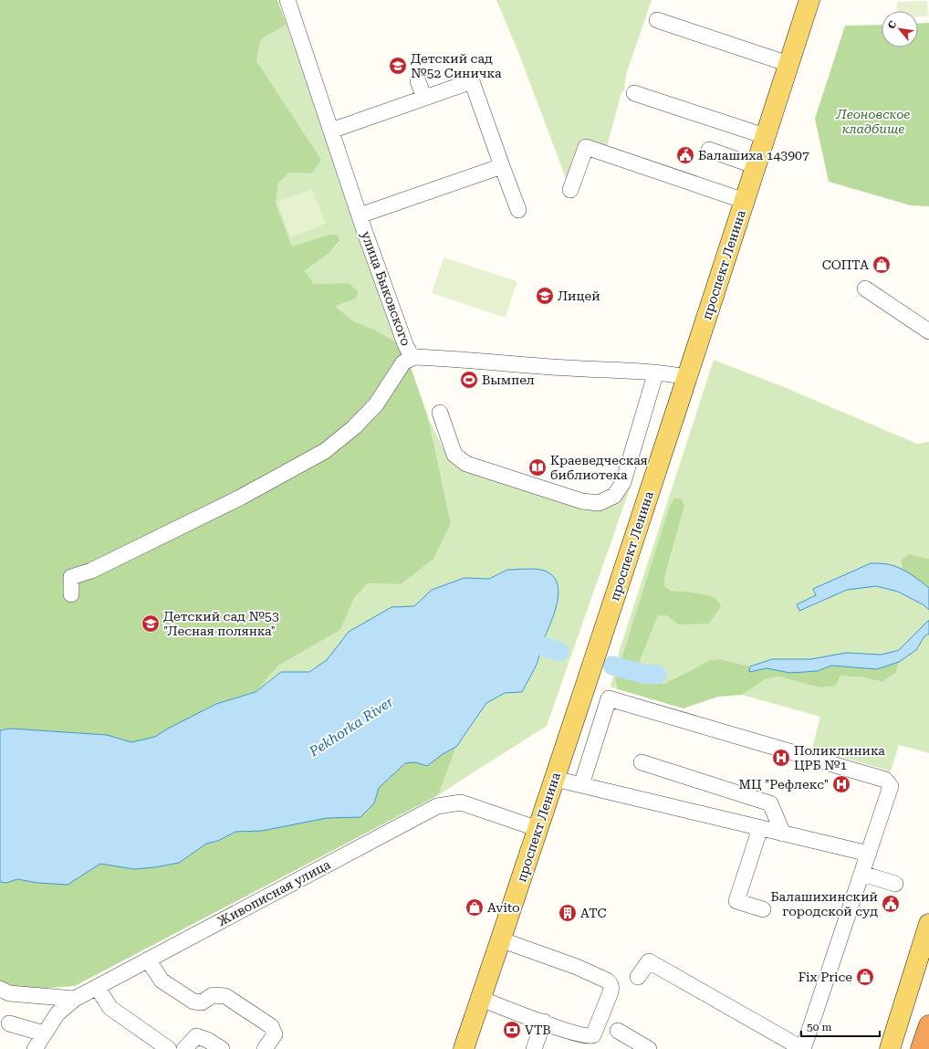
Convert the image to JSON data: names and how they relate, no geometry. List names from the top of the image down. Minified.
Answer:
{"streets":{"main road":["проспект Ленина"],"street":["улица Быковского","Живописная улица"]},"crossings":[["проспект Ленина","улица Быковского"],["проспект Ленина","Живописная улица"]],"water":["Pekhorka River"],"parks":["Леоновское кладбище"],"places":{"school or university":["Детский сад №52 Синичка","Лицей","Детский сад №53 \"Лесная полянка\""],"public building":["Балашиха 143907","Балашихинский городской суд"],"shop":["СОПТА","Avito","Fix Price"],"sports":["Вымпел"],"library":["Краеведческая библиотека"],"hospital":["Поликлиника ЦРБ №1","МЦ \"Рефлекс\""],"building":["АТС"],"bank":["VTB"]},"scale_bar":"50 m","north":"top left"}
